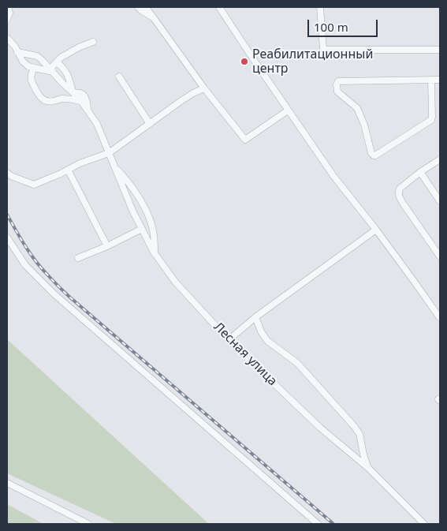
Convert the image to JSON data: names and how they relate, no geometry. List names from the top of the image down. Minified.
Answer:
{"streets":{"street":["Лесная улица"]},"places":["Реабилитационный центр"],"scale_bar":"100 m"}
